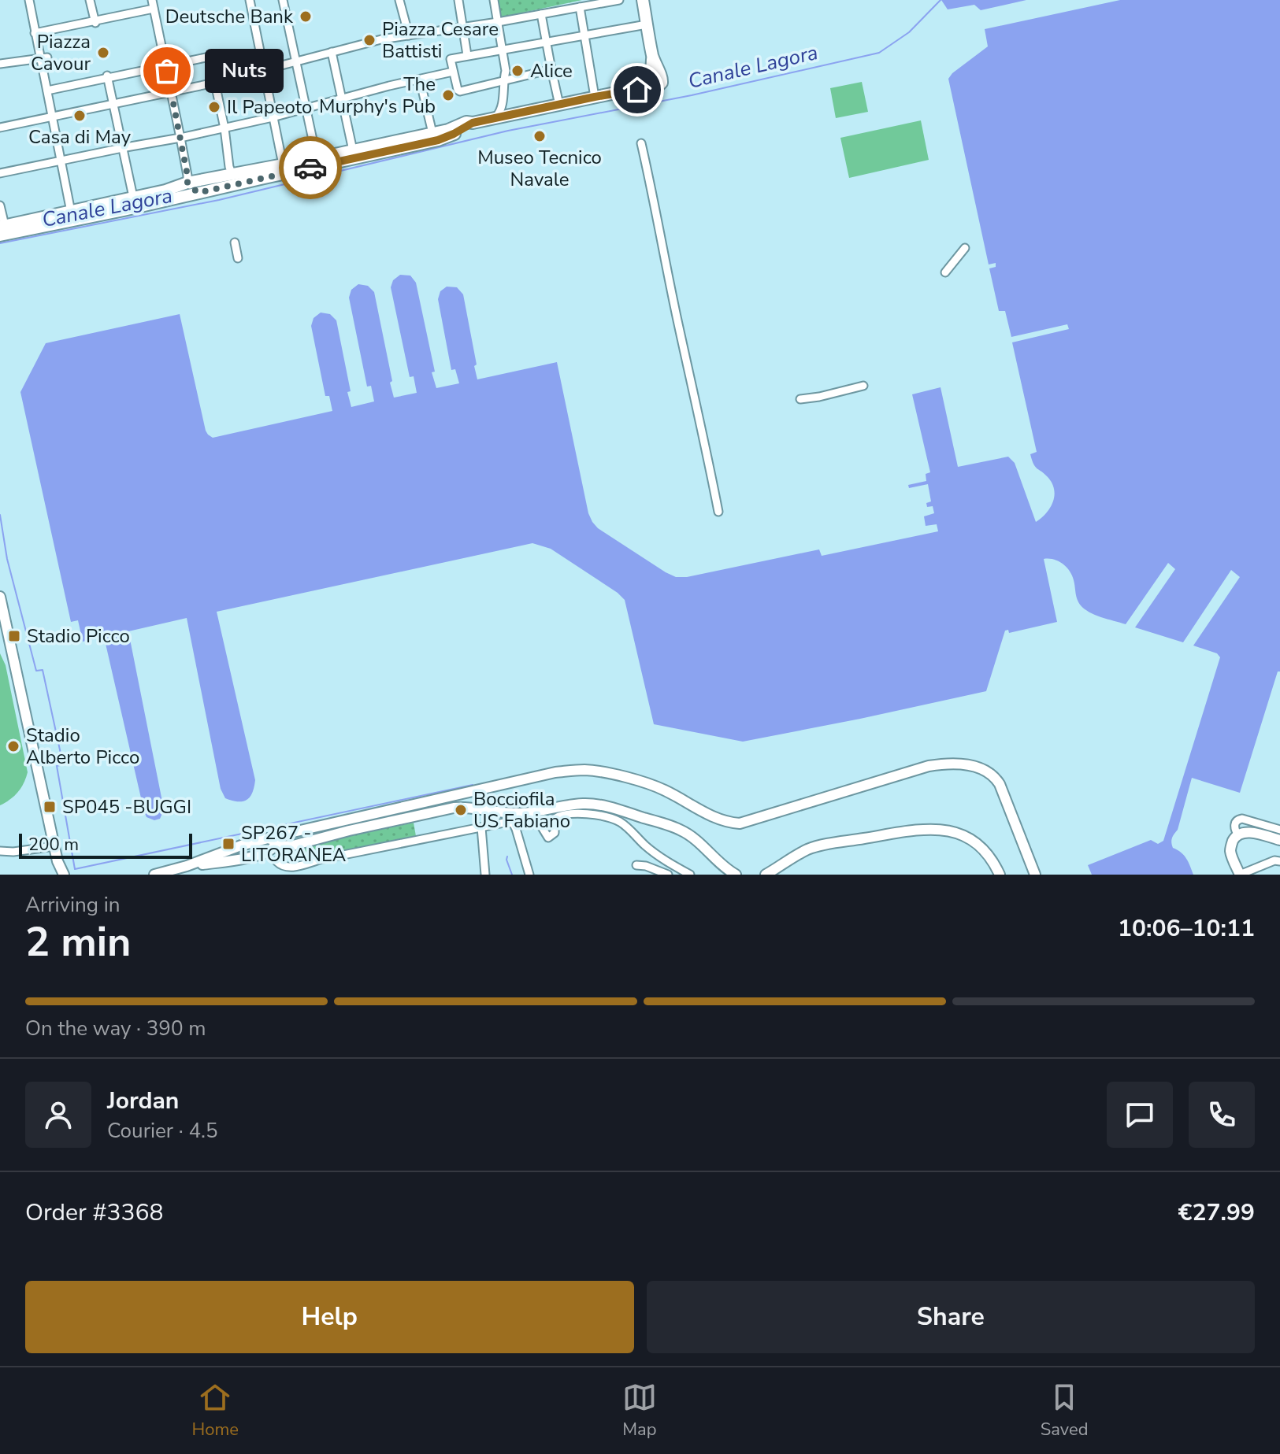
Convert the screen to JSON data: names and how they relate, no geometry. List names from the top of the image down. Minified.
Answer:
{"water":["Canale Lagora"],"places":{"other":["Deutsche Bank","Piazza Cesare Battisti","Piazza Cavour","Nuts","Alice","The Murphy's Pub","Il Papeoto","Casa di May","Museo Tecnico Navale","Stadio Alberto Picco","Bocciofila US Fabiano"],"transit":["Stadio Picco","SP045 -BUGGI","SP267 - LITORANEA"]},"scale_bar":"200 m","page":{"bubble":"Nuts","scale":"200 m","heading":["2 min","Arriving in","10:06–10:11"],"panel":["Jordan","Courier · 4.5","Order #3368","€27.99"],"bar":"On the way · 390 m","buttons":["Help","Share"],"tabs":["Home","Map","Saved"]}}
